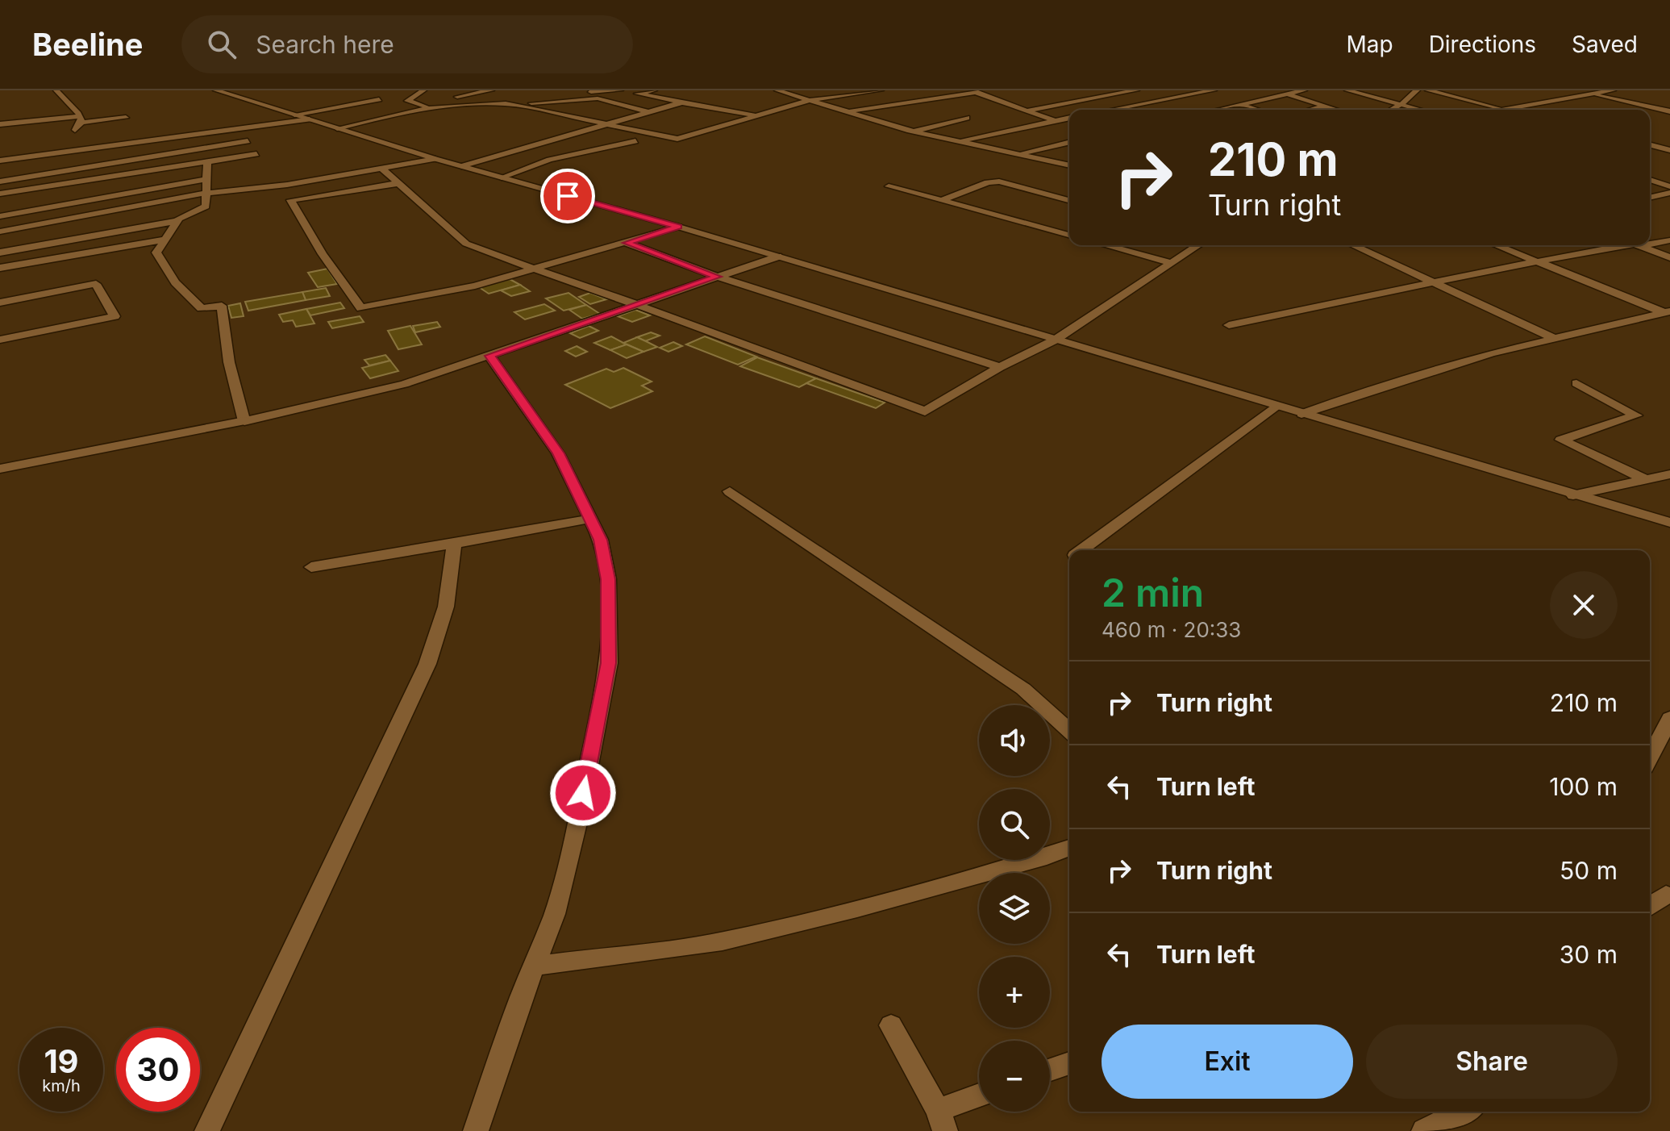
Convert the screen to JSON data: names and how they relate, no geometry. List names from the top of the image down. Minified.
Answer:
{"page":{"header":"Beeline","search":"Search here","nav":["Map","Directions","Saved"],"turn":["210 m","Turn right"],"heading":["2 min","460 m · 20:33"],"list":[{"name":"Turn right","value":"210 m"},{"name":"Turn left","value":"100 m"},{"name":"Turn right","value":"50 m"},{"name":"Turn left","value":"30 m"}],"map_buttons":["+","−"],"buttons":["Exit","Share"],"speed":"19 km/h","limit":"30"}}
